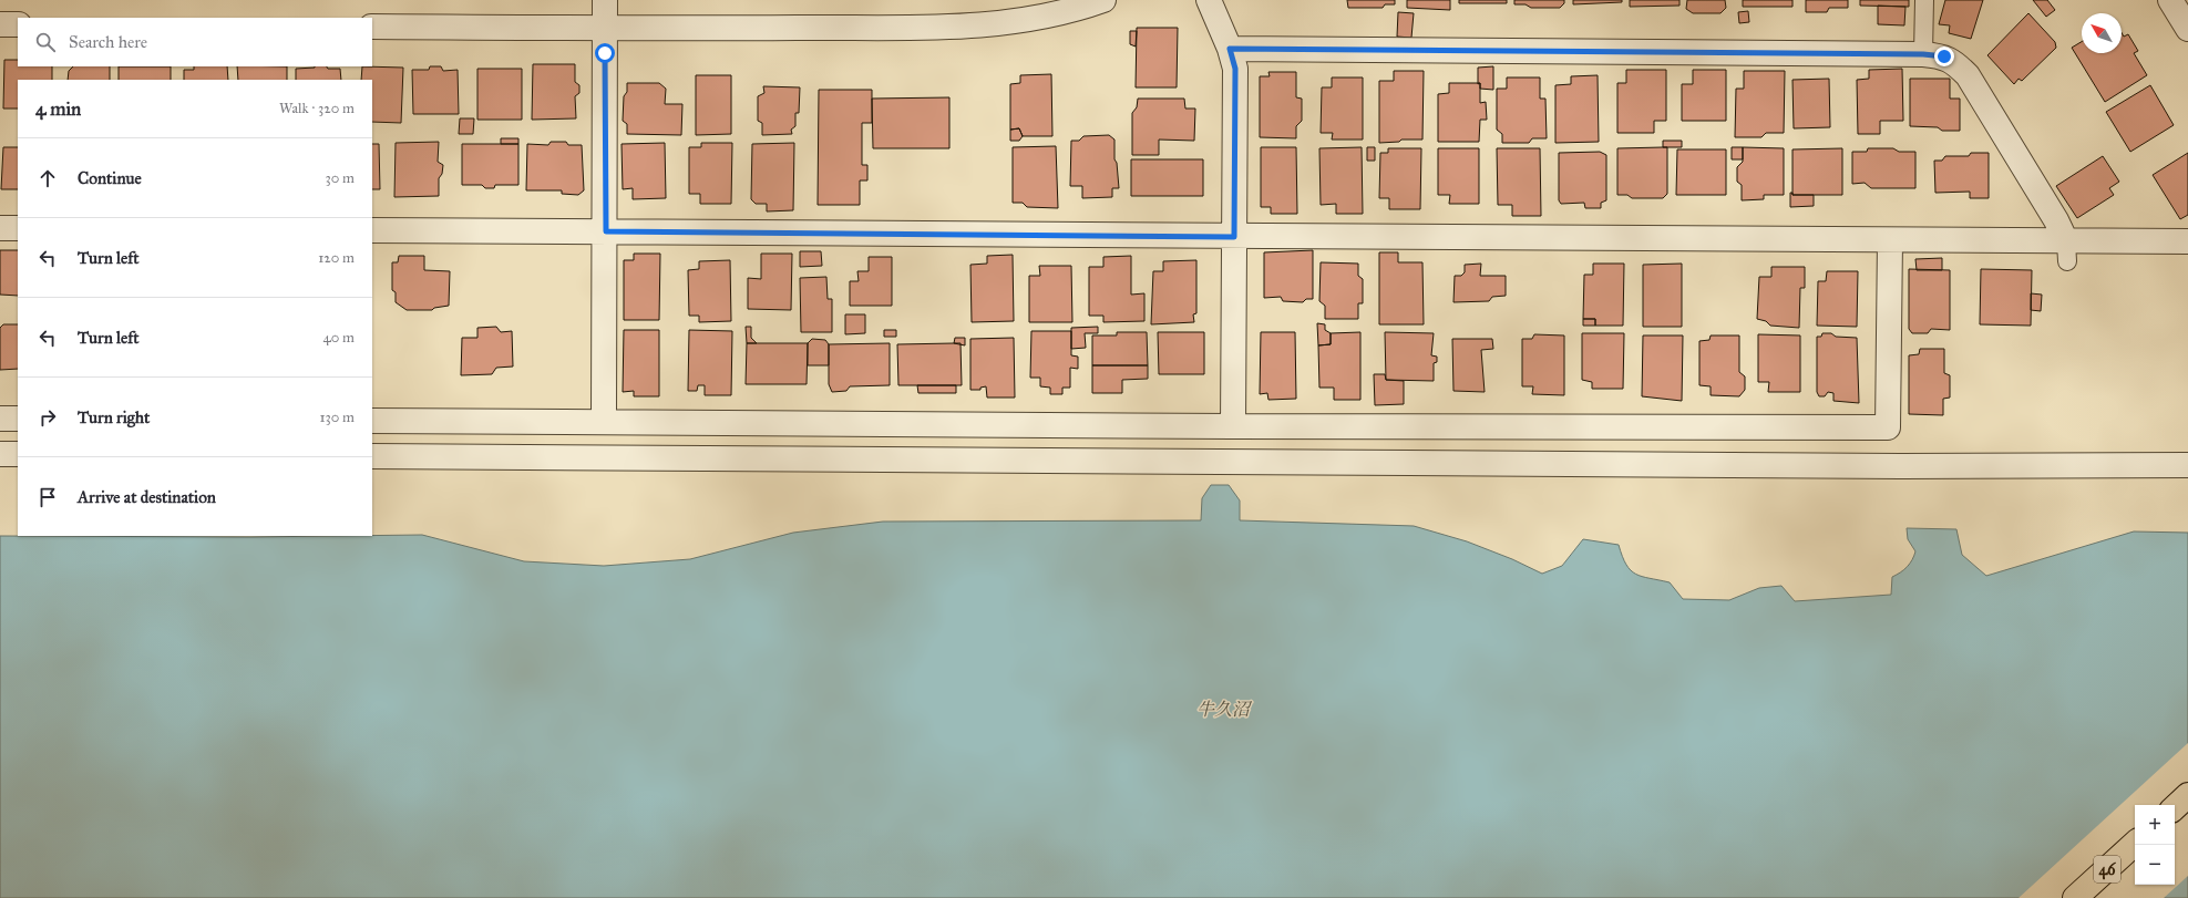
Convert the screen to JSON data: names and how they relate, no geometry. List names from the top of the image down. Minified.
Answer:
{"streets":{"main road":["46"]},"water":["牛久沼"],"north":"top left","page":{"search":"Search here","heading":["4 min","Walk · 320 m"],"list":[["Continue","30 m"],["Turn left","120 m"],["Turn left","40 m"],["Turn right","130 m"],"Arrive at destination"],"map_buttons":["+","−"]}}
